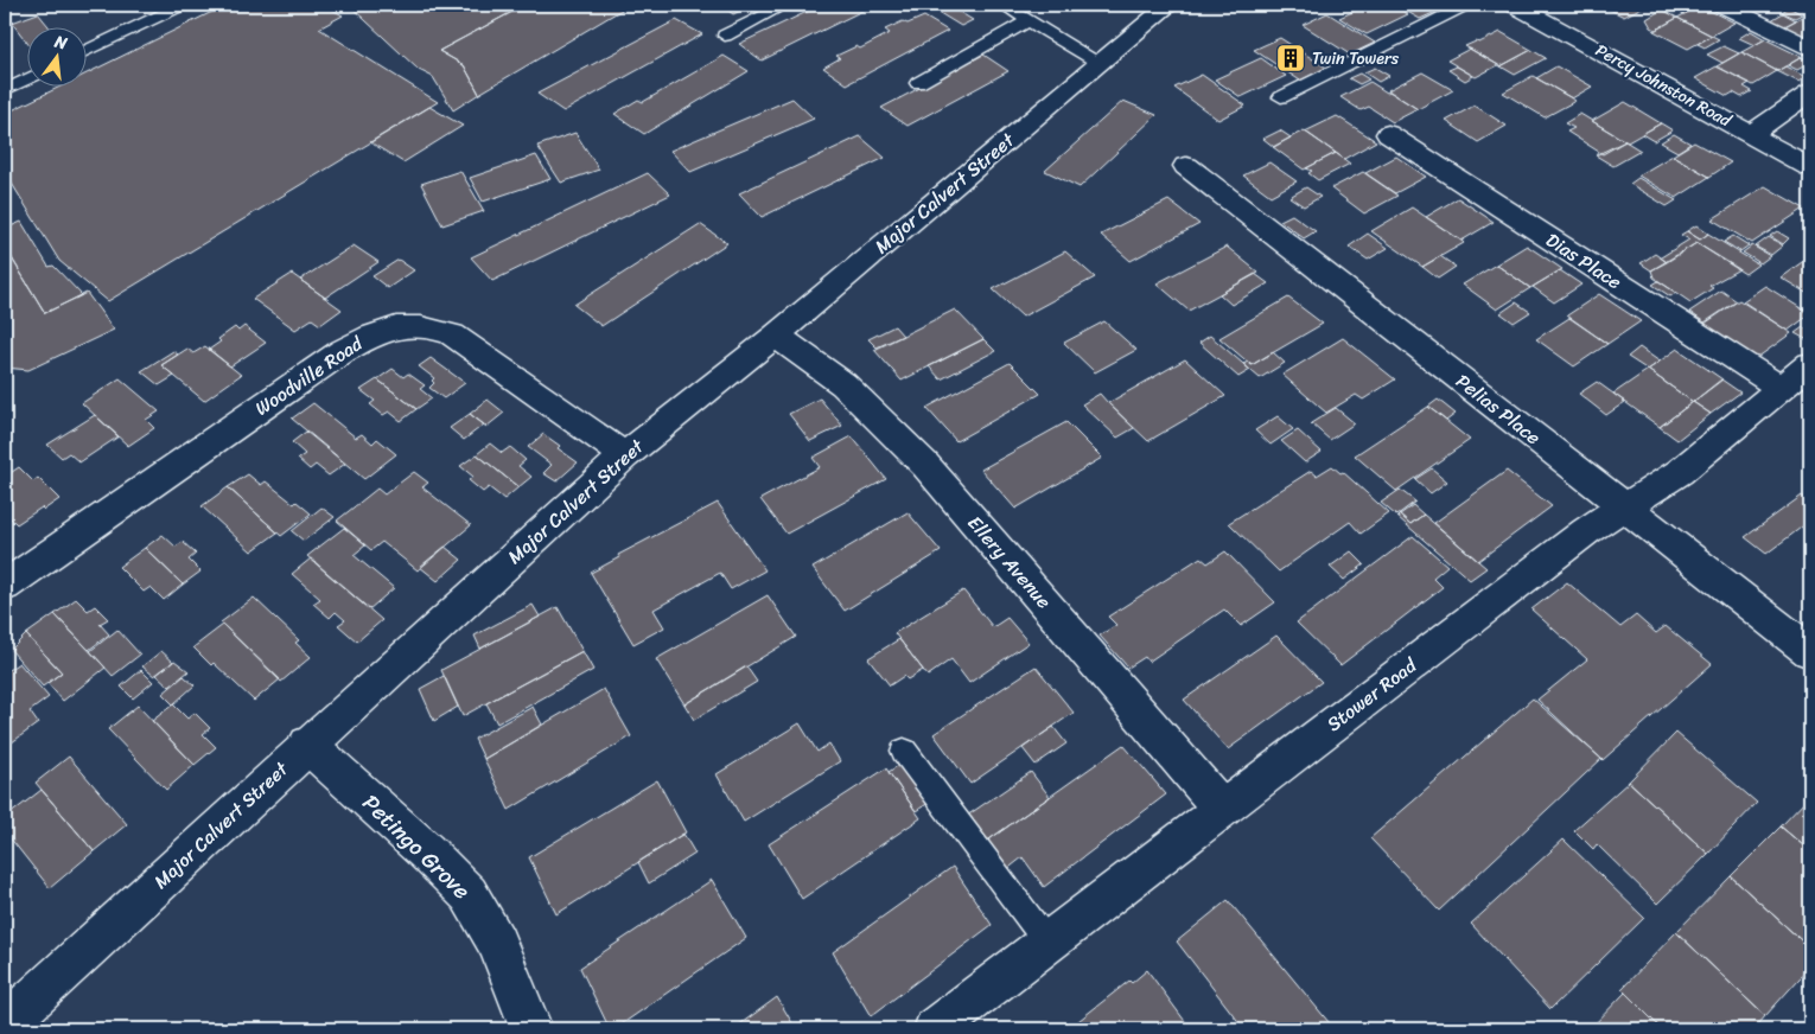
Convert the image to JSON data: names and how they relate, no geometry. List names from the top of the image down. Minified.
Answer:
{"streets":{"street":["Percy Johnston Road","Major Calvert Street","Dias Place","Woodville Road","Pelias Place","Ellery Avenue","Stower Road","Petingo Grove"]},"crossings":[["Major Calvert Street","Woodville Road"],["Major Calvert Street","Ellery Avenue"],["Major Calvert Street","Petingo Grove"],["Dias Place","Stower Road"],["Pelias Place","Stower Road"],["Ellery Avenue","Stower Road"]],"places":{"building":["Twin Towers"]},"north":"top"}
